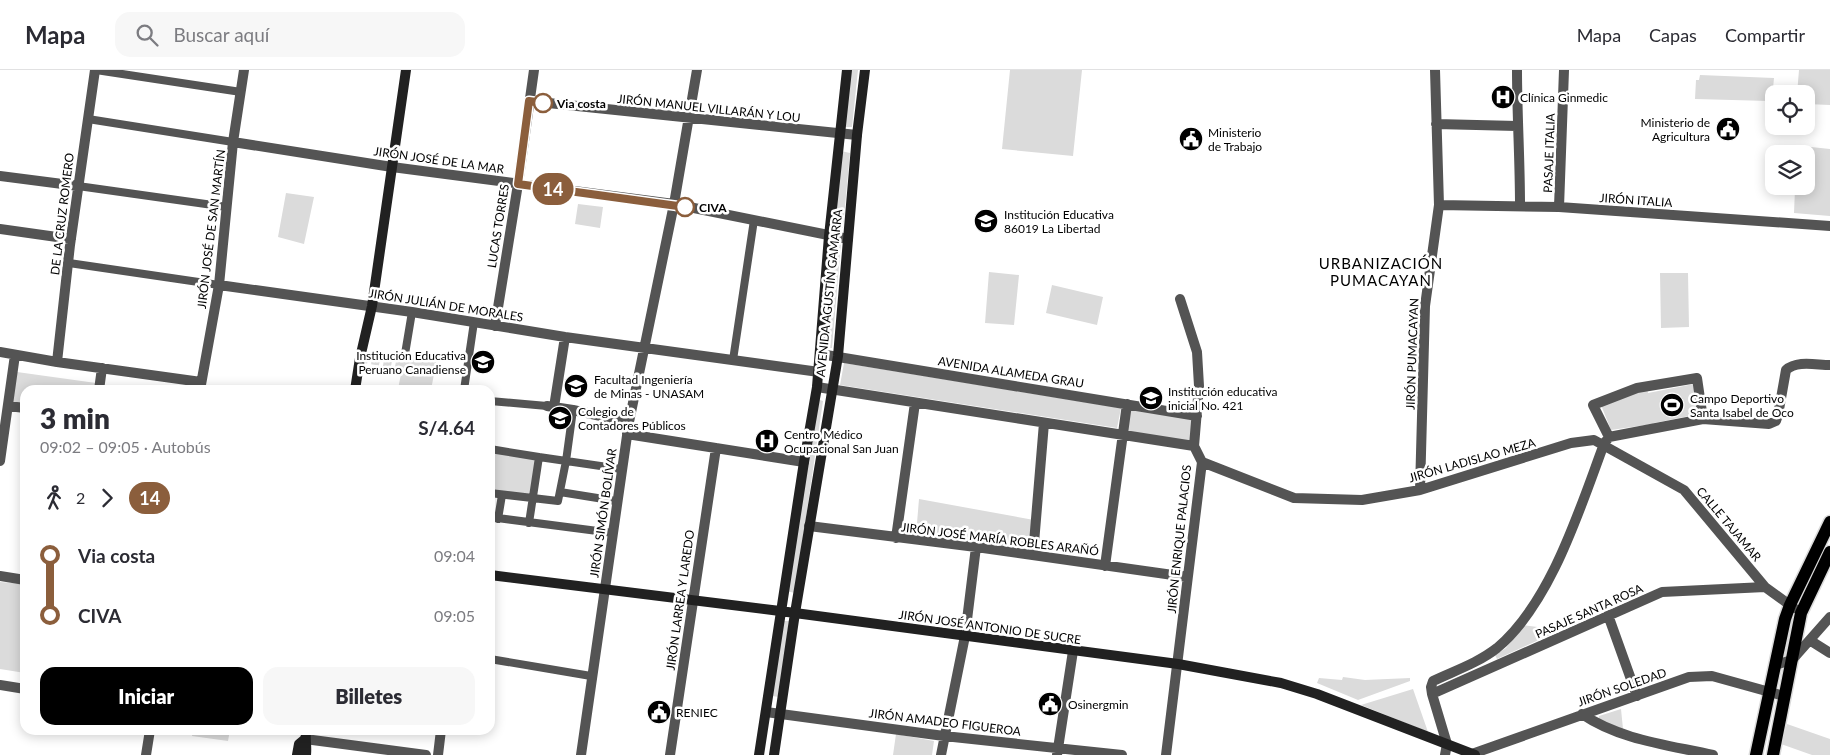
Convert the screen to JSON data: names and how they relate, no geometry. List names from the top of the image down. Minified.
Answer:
{"streets":{"main road":["AVENIDA AGUSTÍN GAMARRA","JIRÓN JOSÉ ANTONIO DE SUCRE"],"street":["JIRÓN MANUEL VILLARÁN Y LOU","PASAJE ITALIA","JIRÓN JOSÉ DE LA MAR","JIRÓN ITALIA","DE LA CRUZ ROMERO","LUCAS TORRES","JIRÓN JOSÉ DE SAN MARTÍN","JIRÓN JULIÁN DE MORALES","JIRÓN PUMACAYAN","AVENIDA ALAMEDA GRAU","JIRÓN LADISLAO MEZA","JIRÓN SIMÓN BOLÍVAR","CALLE TAJAMAR","JIRÓN JOSÉ MARÍA ROBLES ARAÑÓ","JIRÓN ENRIQUE PALACIOS","JIRÓN LARREA Y LAREDO","PASAJE SANTA ROSA","JIRÓN SOLEDAD","JIRÓN AMADEO FIGUEROA"]},"crossings":[["JIRÓN MANUEL VILLARÁN Y LOU","LUCAS TORRES"],["JIRÓN MANUEL VILLARÁN Y LOU","AVENIDA AGUSTÍN GAMARRA"],["JIRÓN MANUEL VILLARÁN Y LOU","JIRÓN SIMÓN BOLÍVAR"],["PASAJE ITALIA","JIRÓN ITALIA"],["JIRÓN JOSÉ DE LA MAR","LUCAS TORRES"],["JIRÓN JOSÉ DE LA MAR","JIRÓN JOSÉ DE SAN MARTÍN"],["JIRÓN JOSÉ DE LA MAR","AVENIDA AGUSTÍN GAMARRA"],["JIRÓN JOSÉ DE LA MAR","JIRÓN SIMÓN BOLÍVAR"],["JIRÓN ITALIA","JIRÓN PUMACAYAN"],["DE LA CRUZ ROMERO","JIRÓN JULIÁN DE MORALES"],["LUCAS TORRES","JIRÓN JULIÁN DE MORALES"],["JIRÓN JOSÉ DE SAN MARTÍN","JIRÓN JULIÁN DE MORALES"],["AVENIDA AGUSTÍN GAMARRA","JIRÓN JULIÁN DE MORALES"],["AVENIDA AGUSTÍN GAMARRA","AVENIDA ALAMEDA GRAU"],["AVENIDA AGUSTÍN GAMARRA","JIRÓN JOSÉ MARÍA ROBLES ARAÑÓ"],["AVENIDA AGUSTÍN GAMARRA","JIRÓN JOSÉ ANTONIO DE SUCRE"],["AVENIDA AGUSTÍN GAMARRA","JIRÓN AMADEO FIGUEROA"],["JIRÓN JULIÁN DE MORALES","JIRÓN SIMÓN BOLÍVAR"],["JIRÓN PUMACAYAN","JIRÓN LADISLAO MEZA"],["JIRÓN LADISLAO MEZA","CALLE TAJAMAR"],["JIRÓN LADISLAO MEZA","JIRÓN ENRIQUE PALACIOS"],["JIRÓN SIMÓN BOLÍVAR","JIRÓN JOSÉ ANTONIO DE SUCRE"],["CALLE TAJAMAR","PASAJE SANTA ROSA"],["JIRÓN JOSÉ MARÍA ROBLES ARAÑÓ","JIRÓN ENRIQUE PALACIOS"],["JIRÓN ENRIQUE PALACIOS","JIRÓN JOSÉ ANTONIO DE SUCRE"],["JIRÓN LARREA Y LAREDO","JIRÓN JOSÉ ANTONIO DE SUCRE"],["JIRÓN JOSÉ ANTONIO DE SUCRE","JIRÓN SOLEDAD"]],"districts":["URBANIZACIÓN PUMACAYAN"],"places":{"hospital":["Clínica Ginmedic","Centro Médico Ocupacional San Juan"],"other":["Via costa","CIVA"],"public building":["Ministerio de Agricultura","Ministerio de Trabajo","Osinergmin","RENIEC"],"school or university":["Institución Educativa 86019 La Libertad","Institución Educativa Peruano Canadiense","Facultad Ingeniería de Minas - UNASAM","Institución educativa inicial No. 421","Colegio de Contadores Públicos"],"sports":["Campo Deportivo Santa Isabel de Oco"]},"lines":["bus line 14"],"page":{"header":"Mapa","search":"Buscar aquí","nav":["Mapa","Capas","Compartir"],"on_map":"14","heading":["3 min","09:02 – 09:05 · Autobús","S/4.64"],"legs":["2","14"],"list":[{"name":"Via costa","value":"09:04"},{"name":"CIVA","value":"09:05"}],"buttons":["Iniciar","Billetes"]}}
